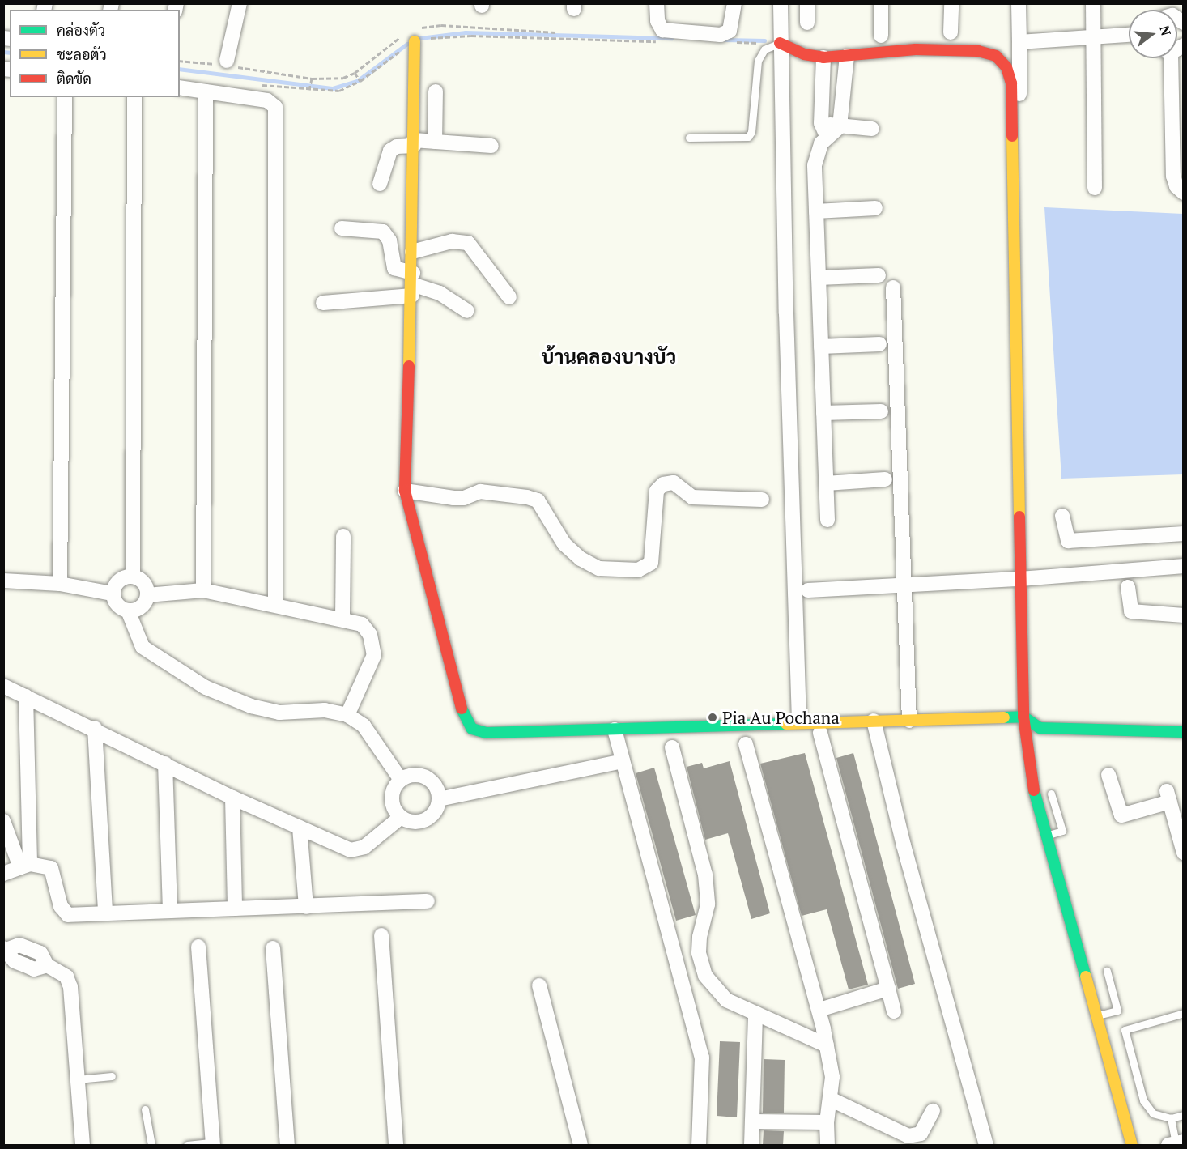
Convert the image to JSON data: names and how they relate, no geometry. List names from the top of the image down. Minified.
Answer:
{"districts":["บ้านคลองบางบัว"],"places":["Pia Au Pochana"],"legend":["คล่องตัว","ชะลอตัว","ติดขัด"],"north":"right"}
